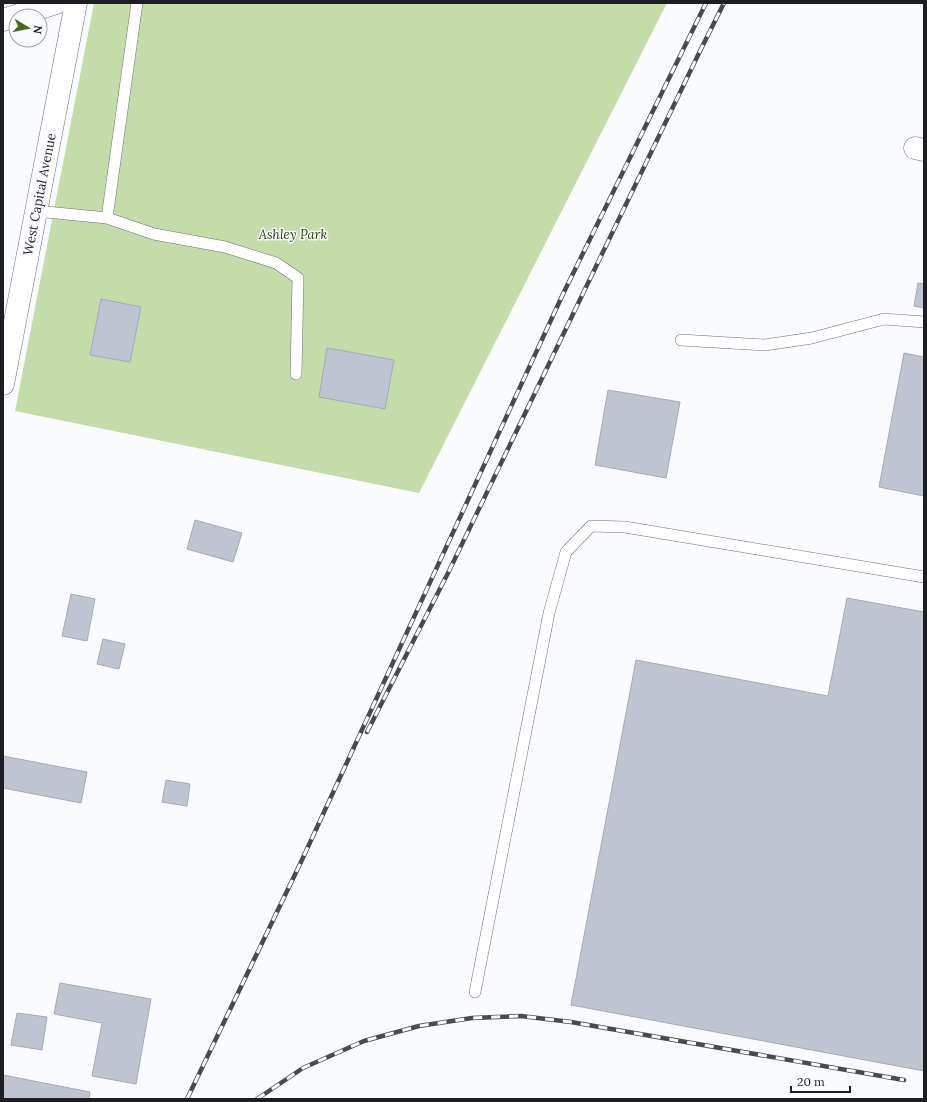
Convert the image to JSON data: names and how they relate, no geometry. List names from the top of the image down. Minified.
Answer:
{"streets":{"main road":["West Capital Avenue"]},"parks":["Ashley Park"],"scale_bar":"20 m","north":"right"}
